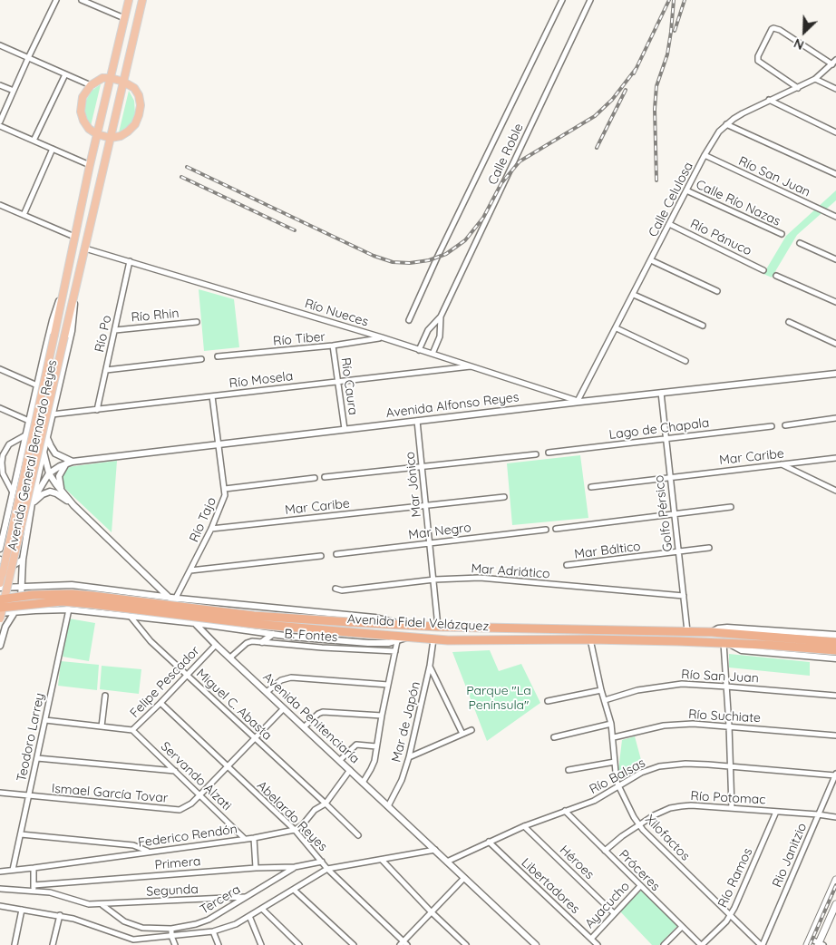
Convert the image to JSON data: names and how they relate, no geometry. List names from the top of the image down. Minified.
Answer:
{"streets":{"highway":["Avenida Fidel Velázquez"],"main road":["Avenida General Bernardo Reyes"],"street":["Calle Roble","Río San Juan","Calle Celulosa","Calle Río Nazas","Río Pánuco","Río Nueces","Río Rhin","Río Po","Río Tiber","Río Mosela","Río Caura","Avenida Alfonso Reyes","Lago de Chapala","Mar Caribe","Mar Jónico","Golfo Pérsico","Río Tajo","Mar Negro","Mar Báltico","Mar Adriático","B. Fontes","Felipe Pescador","Miguel C. Abasta","Río Suchiate","Avenida Penitenciaría","Mar de Japón","Teodoro Larrey","Servando Alzati","Río Balsas","Ismael García Tovar","Río Potomac","Abelardo Reyes","Federico Rendón","Xilofactos","Rio Janitzio","Héroes","Primera","Próceres","Río Ramos","Libertadores","Segunda","Tercera","Ayacucho"]},"crossings":[["Calle Roble","Río Nueces"],["Río San Juan","Calle Celulosa"],["Río San Juan","Xilofactos"],["Calle Celulosa","Calle Río Nazas"],["Calle Celulosa","Río Pánuco"],["Calle Celulosa","Río Nueces"],["Calle Celulosa","Avenida Alfonso Reyes"],["Río Nueces","Río Po"],["Río Nueces","Río Tiber"],["Río Nueces","Río Mosela"],["Río Nueces","Avenida Alfonso Reyes"],["Río Nueces","Avenida General Bernardo Reyes"],["Río Rhin","Río Po"],["Río Po","Río Mosela"],["Río Tiber","Río Caura"],["Río Mosela","Río Caura"],["Río Mosela","Avenida General Bernardo Reyes"],["Río Mosela","Río Tajo"],["Río Caura","Avenida Alfonso Reyes"],["Avenida Alfonso Reyes","Avenida General Bernardo Reyes"],["Avenida Alfonso Reyes","Mar Jónico"],["Avenida Alfonso Reyes","Golfo Pérsico"],["Avenida Alfonso Reyes","Río Tajo"],["Avenida Alfonso Reyes","Avenida Penitenciaría"],["Lago de Chapala","Golfo Pérsico"],["Avenida General Bernardo Reyes","Avenida Penitenciaría"],["Mar Caribe","Mar Jónico"],["Mar Caribe","Golfo Pérsico"],["Mar Caribe","Río Tajo"],["Mar Jónico","Mar Negro"],["Mar Jónico","Mar Adriático"],["Mar Jónico","Avenida Fidel Velázquez"],["Golfo Pérsico","Mar Báltico"],["Golfo Pérsico","Mar Adriático"],["Golfo Pérsico","Avenida Fidel Velázquez"],["Avenida Fidel Velázquez","Mar de Japón"],["Avenida Fidel Velázquez","Xilofactos"],["B. Fontes","Avenida Penitenciaría"],["Felipe Pescador","Miguel C. Abasta"],["Felipe Pescador","Avenida Penitenciaría"],["Felipe Pescador","Teodoro Larrey"],["Felipe Pescador","Servando Alzati"],["Felipe Pescador","Abelardo Reyes"],["Miguel C. Abasta","Ismael García Tovar"],["Río Suchiate","Xilofactos"],["Avenida Penitenciaría","Mar de Japón"],["Avenida Penitenciaría","Río Balsas"],["Avenida Penitenciaría","Ismael García Tovar"],["Teodoro Larrey","Ismael García Tovar"],["Teodoro Larrey","Federico Rendón"],["Servando Alzati","Ismael García Tovar"],["Servando Alzati","Federico Rendón"],["Río Balsas","Xilofactos"],["Río Balsas","Rio Janitzio"],["Río Balsas","Héroes"],["Río Balsas","Próceres"],["Río Balsas","Libertadores"],["Ismael García Tovar","Abelardo Reyes"],["Río Potomac","Xilofactos"],["Río Potomac","Rio Janitzio"],["Río Potomac","Próceres"],["Río Potomac","Río Ramos"],["Abelardo Reyes","Federico Rendón"],["Abelardo Reyes","Primera"],["Xilofactos","Rio Janitzio"],["Xilofactos","Río Ramos"],["Héroes","Ayacucho"],["Primera","Segunda"],["Primera","Tercera"],["Próceres","Río Ramos"],["Próceres","Ayacucho"],["Libertadores","Ayacucho"],["Segunda","Tercera"]],"parks":["Parque \"La Península\""],"north":"bottom left"}
